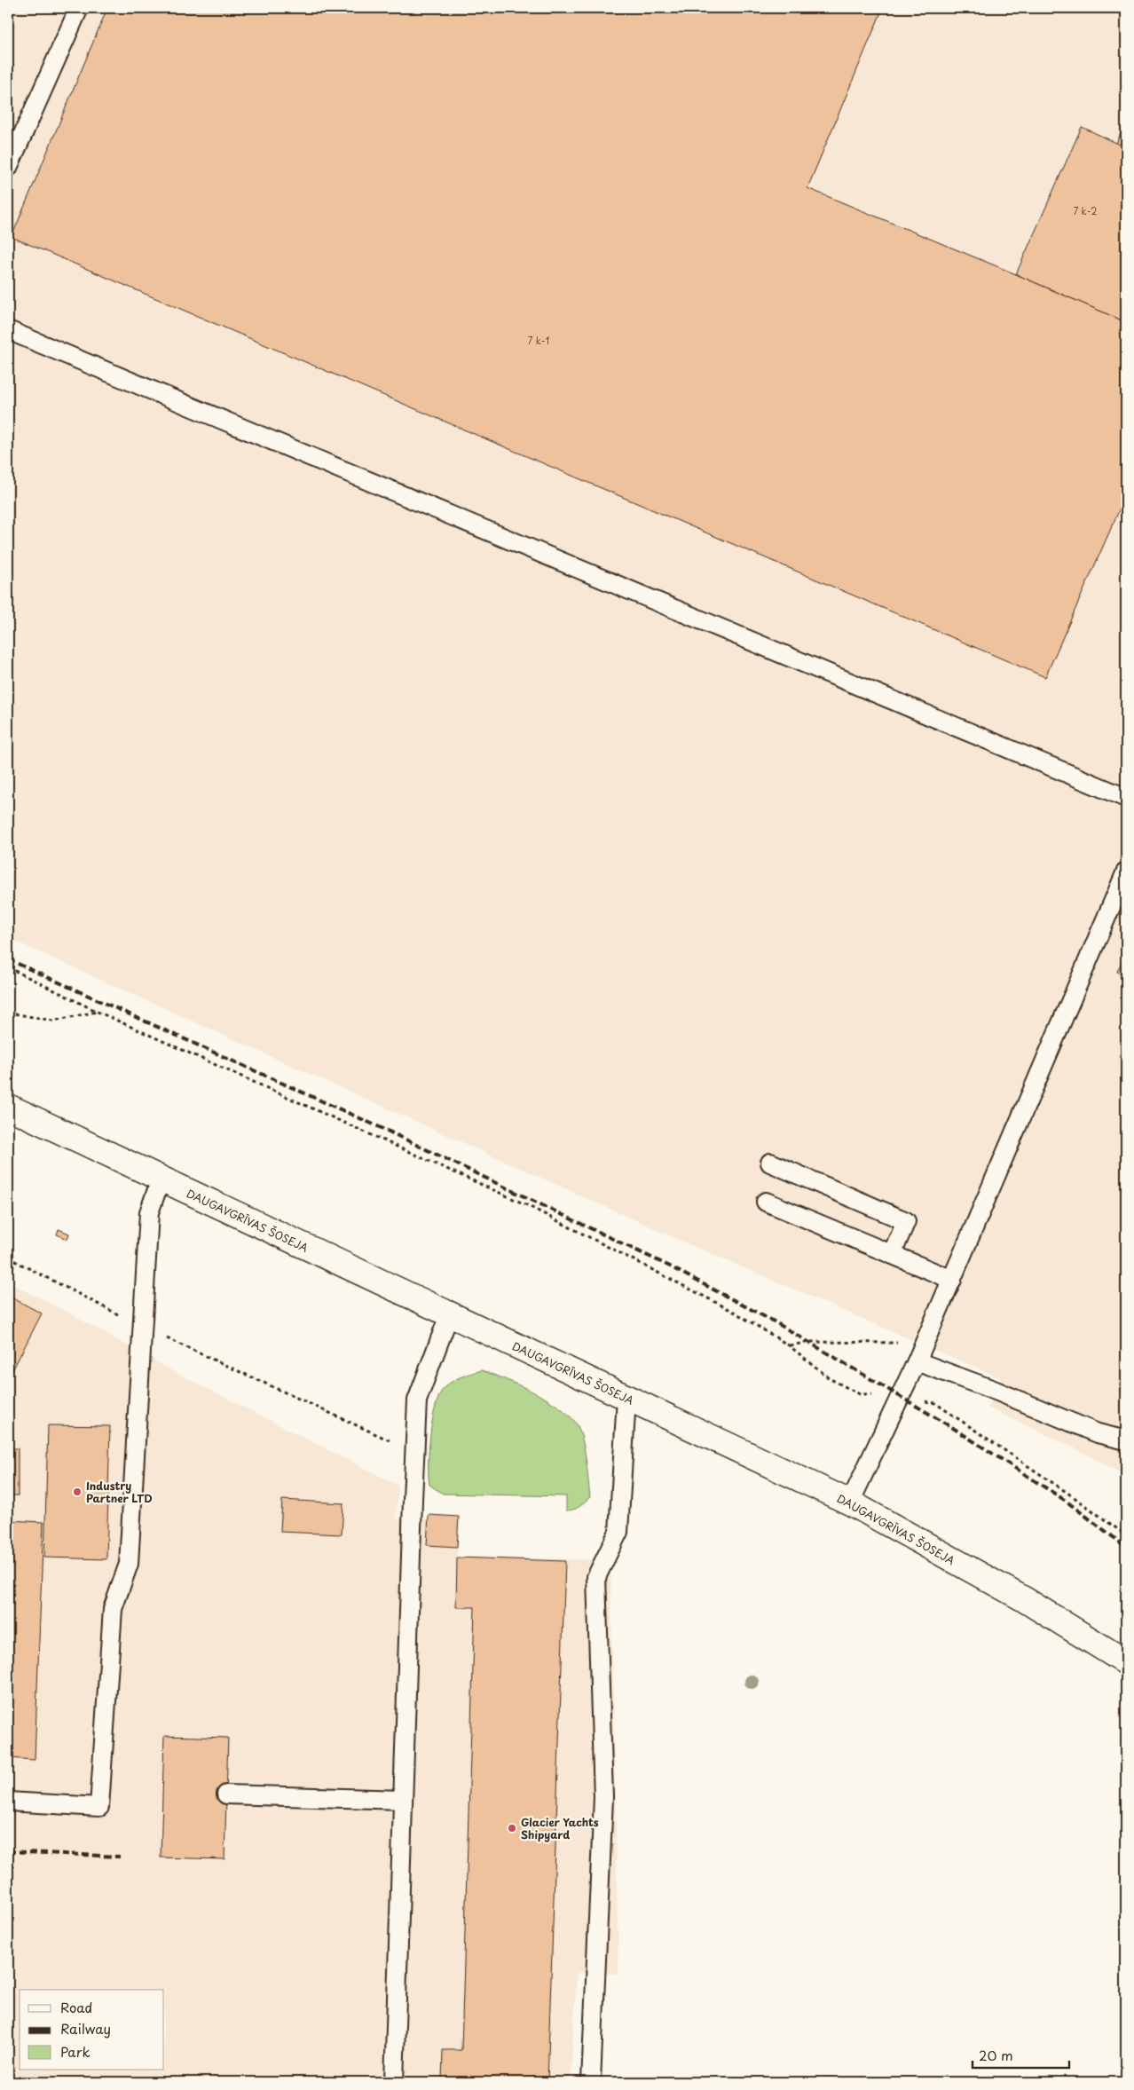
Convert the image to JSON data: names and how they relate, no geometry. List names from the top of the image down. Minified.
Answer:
{"streets":{"main road":["DAUGAVGRĪVAS ŠOSEJA"]},"places":["Industry Partner LTD","Glacier Yachts Shipyard"],"house_numbers":["7 k-2","7 k-1"],"legend":["Road","Railway","Park"],"scale_bar":"20 m"}
